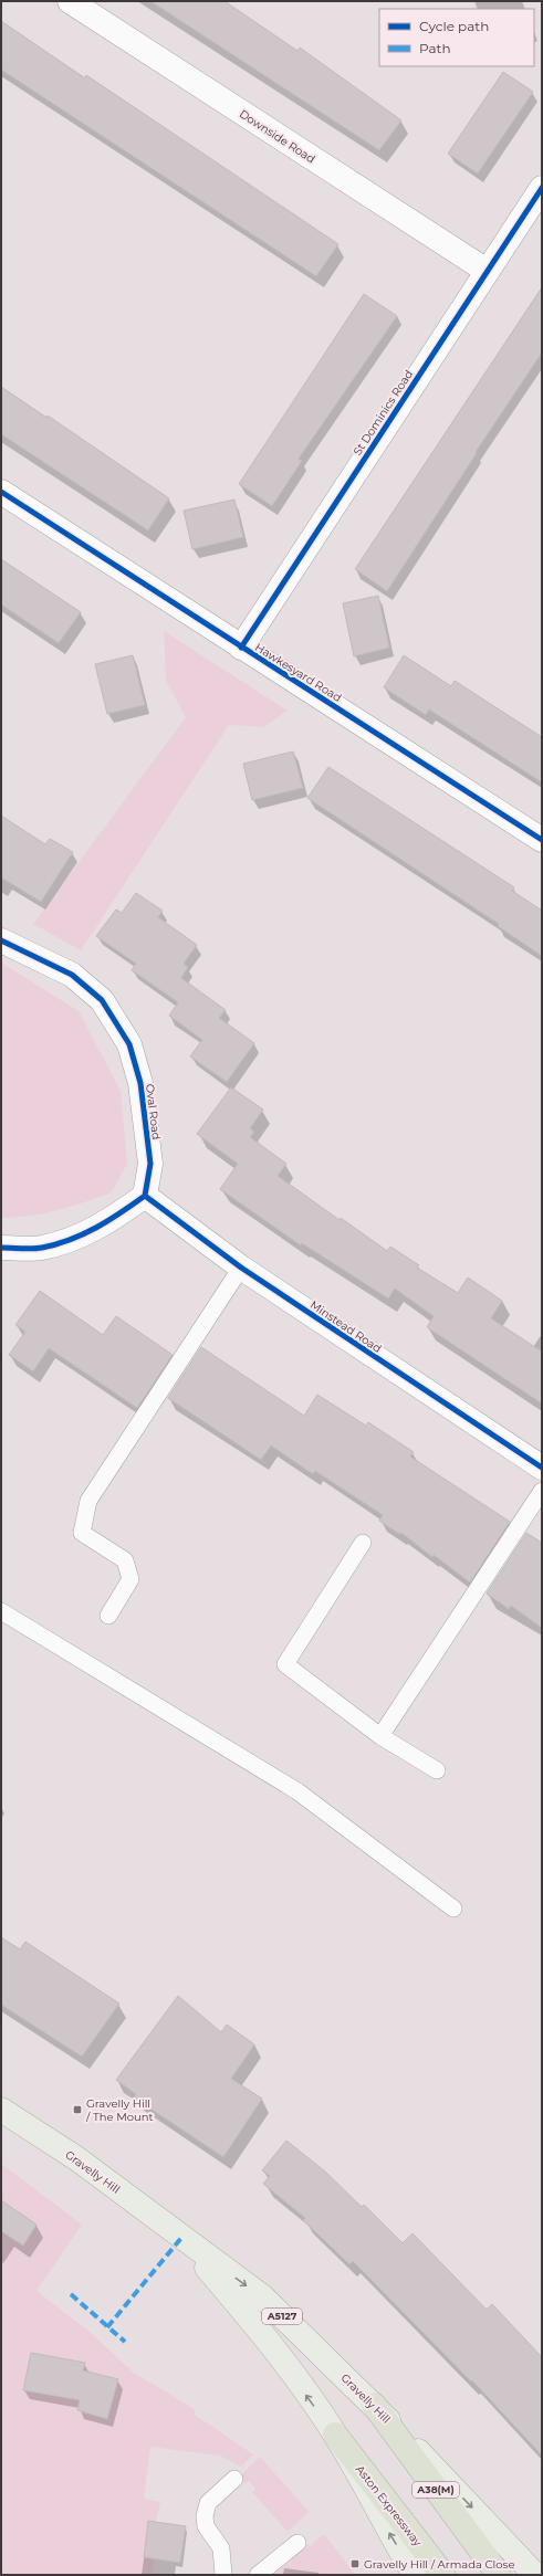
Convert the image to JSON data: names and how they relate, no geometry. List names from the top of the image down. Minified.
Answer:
{"streets":{"highway":["A38(M)","Aston Expressway"],"main road":["Gravelly Hill","A5127"],"street":["Downside Road","St Dominics Road","Hawkesyard Road","Oval Road","Minstead Road"]},"crossings":[["Downside Road","St Dominics Road"],["St Dominics Road","Hawkesyard Road"],["Oval Road","Minstead Road"],["Gravelly Hill","A38(M)"],["Gravelly Hill","Aston Expressway"]],"places":{"transit":["Gravelly Hill / The Mount","Gravelly Hill / Armada Close"]},"legend":["Cycle path","Path"]}
